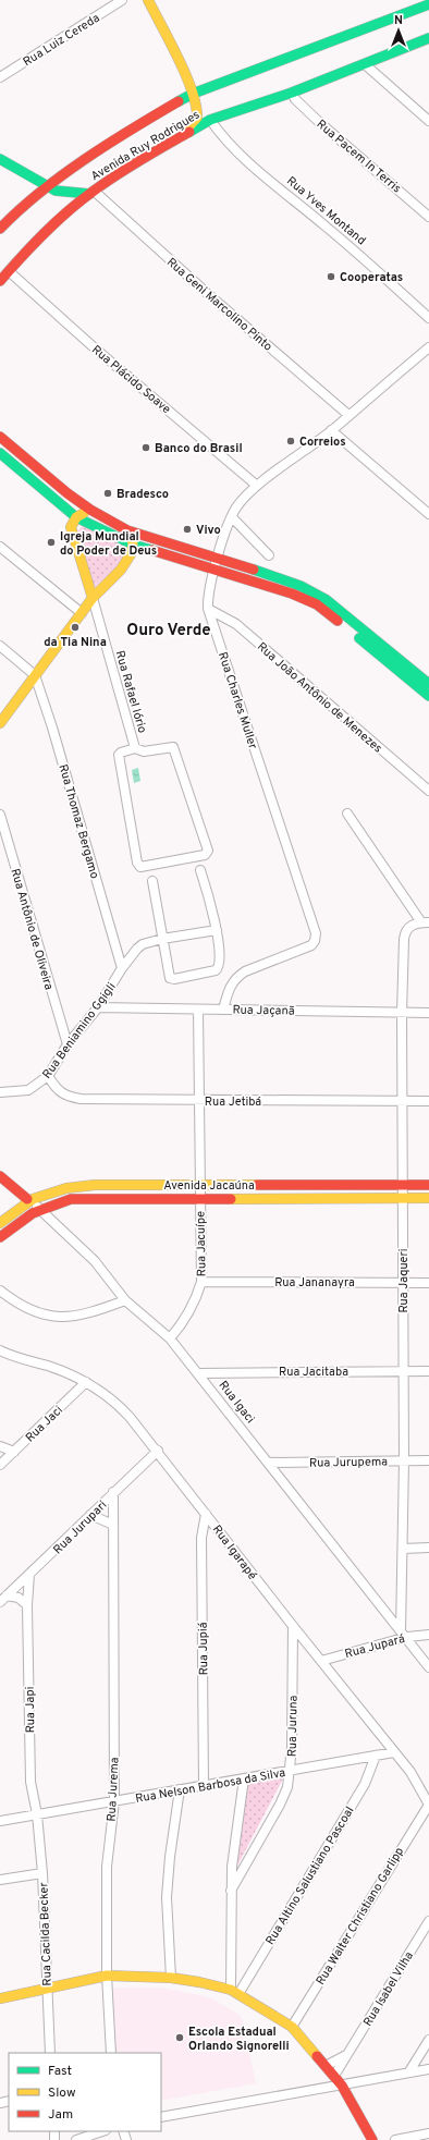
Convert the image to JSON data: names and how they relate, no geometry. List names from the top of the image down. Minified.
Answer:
{"streets":{"main road":["Avenida Ruy Rodrigues","Rua Rafael Iório","Avenida Jacaúna","Rua Igaci"],"street":["Rua Luiz Cereda","Rua Pacem In Terris","Rua Yves Montand","Rua Geni Marcolino Pinto","Rua Plácido Soave","Rua João Antônio de Menezes","Rua Charles Muller","Rua Thomaz Bergamo","Rua Antônio de Oliveira","Rua Jaçanã","Rua Beniamino Ggigli","Rua Jetibá","Rua Jacuípe","Rua Jaqueri","Rua Jananayra","Rua Jacitaba","Rua Jaci","Rua Jurupema","Rua Jurupari","Rua Igarapé","Rua Jupará","Rua Jupiá","Rua Japi","Rua Juruna","Rua Nelson Barbosa da Silva","Rua Jurema","Rua Altino Salustiano Pascoal","Rua Walter Christiano Garlipp","Rua Cacilda Becker","Rua Isabel Vilha"]},"crossings":[["Avenida Ruy Rodrigues","Rua Pacem In Terris"],["Avenida Ruy Rodrigues","Rua Yves Montand"],["Avenida Ruy Rodrigues","Rua Geni Marcolino Pinto"],["Avenida Ruy Rodrigues","Rua Plácido Soave"],["Rua Geni Marcolino Pinto","Rua Charles Muller"],["Rua Plácido Soave","Rua Charles Muller"],["Rua João Antônio de Menezes","Rua Charles Muller"],["Rua Charles Muller","Rua Jaçanã"],["Rua Thomaz Bergamo","Rua Beniamino Ggigli"],["Rua Antônio de Oliveira","Rua Beniamino Ggigli"],["Rua Jaçanã","Rua Beniamino Ggigli"],["Rua Jaçanã","Rua Jacuípe"],["Rua Jaçanã","Rua Jaqueri"],["Rua Beniamino Ggigli","Rua Jetibá"],["Rua Jetibá","Rua Jacuípe"],["Rua Jetibá","Rua Jaqueri"],["Avenida Jacaúna","Rua Jacuípe"],["Avenida Jacaúna","Rua Jaqueri"],["Avenida Jacaúna","Rua Igaci"],["Rua Jacuípe","Rua Jananayra"],["Rua Jacuípe","Rua Igaci"],["Rua Jaqueri","Rua Jananayra"],["Rua Jaqueri","Rua Jacitaba"],["Rua Jaqueri","Rua Igaci"],["Rua Jaqueri","Rua Jurupema"],["Rua Jaqueri","Rua Jupará"],["Rua Jacitaba","Rua Igaci"],["Rua Igaci","Rua Jurupema"],["Rua Igaci","Rua Jupará"],["Rua Jaci","Rua Igarapé"],["Rua Jurupari","Rua Igarapé"],["Rua Jurupari","Rua Japi"],["Rua Jurupari","Rua Jurema"],["Rua Igarapé","Rua Jupará"],["Rua Igarapé","Rua Jupiá"],["Rua Igarapé","Rua Juruna"],["Rua Igarapé","Rua Nelson Barbosa da Silva"],["Rua Igarapé","Rua Walter Christiano Garlipp"],["Rua Jupiá","Rua Nelson Barbosa da Silva"],["Rua Japi","Rua Nelson Barbosa da Silva"],["Rua Japi","Rua Cacilda Becker"],["Rua Juruna","Rua Nelson Barbosa da Silva"],["Rua Nelson Barbosa da Silva","Rua Jurema"],["Rua Nelson Barbosa da Silva","Rua Altino Salustiano Pascoal"],["Rua Nelson Barbosa da Silva","Rua Cacilda Becker"]],"districts":["Ouro Verde"],"places":["Cooperatas","Correios","Banco do Brasil","Bradesco","Vivo","Igreja Mundial do Poder de Deus","da Tia Nina","Escola Estadual Orlando Signorelli"],"legend":["Fast","Slow","Jam"],"north":"top"}
